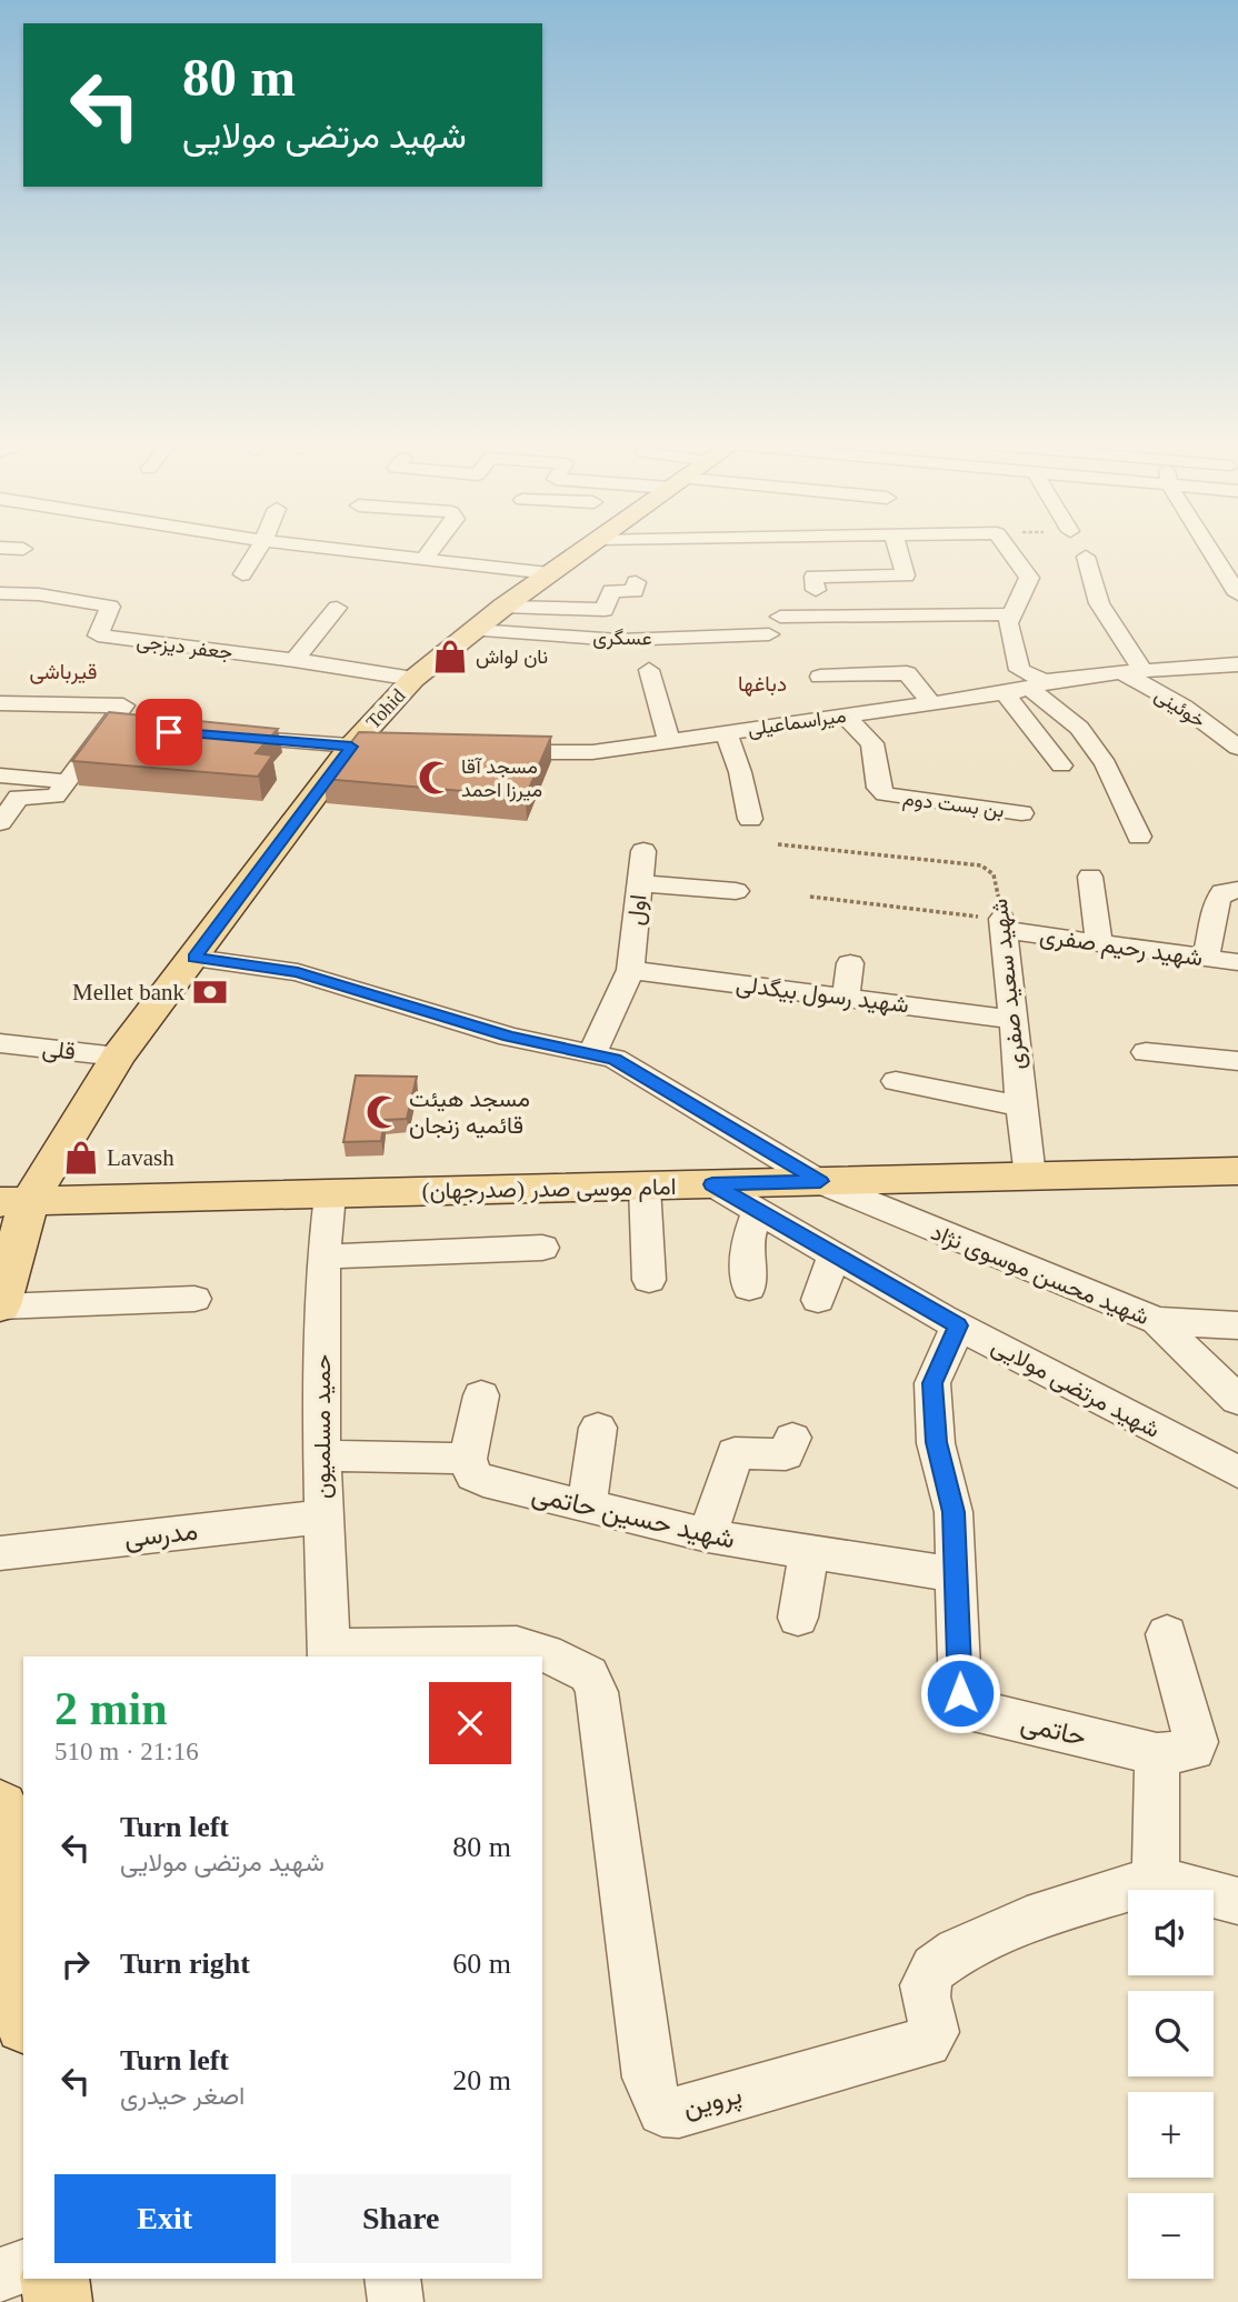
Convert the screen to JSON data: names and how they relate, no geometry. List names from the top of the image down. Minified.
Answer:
{"streets":{"main road":["Tohid","(صدرجهان) امام موسی صدر"],"street":["عسگری","جعفر دیزجی","خوئینی","میراسماعیلی","بن بست دوم","اول","شهید رحیم صفری","شهید سعید صفری","شهید رسول بیگدلی","قلی","شهید محسن موسوی نژاد","شهید مرتضی مولایی","حمید مسلمیون","شهید حسین حاتمی","مدرسی","حاتمی","پروین"]},"crossings":[["عسگری","Tohid"],["جعفر دیزجی","Tohid"],["خوئینی","میراسماعیلی"],["Tohid","قلی"],["Tohid","(صدرجهان) امام موسی صدر"],["Tohid","شهید محسن موسوی نژاد"],["میراسماعیلی","بن بست دوم"],["اول","شهید رسول بیگدلی"],["اول","شهید محسن موسوی نژاد"],["شهید رحیم صفری","شهید سعید صفری"],["شهید سعید صفری","شهید رسول بیگدلی"],["شهید سعید صفری","(صدرجهان) امام موسی صدر"],["(صدرجهان) امام موسی صدر","شهید محسن موسوی نژاد"],["(صدرجهان) امام موسی صدر","شهید مرتضی مولایی"],["(صدرجهان) امام موسی صدر","حمید مسلمیون"],["شهید مرتضی مولایی","حاتمی"],["حمید مسلمیون","مدرسی"],["حمید مسلمیون","پروین"],["شهید حسین حاتمی","حاتمی"]],"districts":["قیرباشی","دباغها"],"places":{"shop":["نان لواش","Lavash"],"mosque":["مسجد آقا میرزا احمد","مسجد هیئت قائمیه زنجان"],"bank":["Mellet bank"]},"page":{"turn":["80 m","شهید مرتضی مولایی"],"heading":["2 min","510 m · 21:16"],"list":[{"name":"Turn left","note":"شهید مرتضی مولایی","value":"80 m"},{"name":"Turn right","value":"60 m"},{"name":"Turn left","note":"اصغر حیدری","value":"20 m"}],"map_buttons":["+","−"],"buttons":["Exit","Share"]}}
